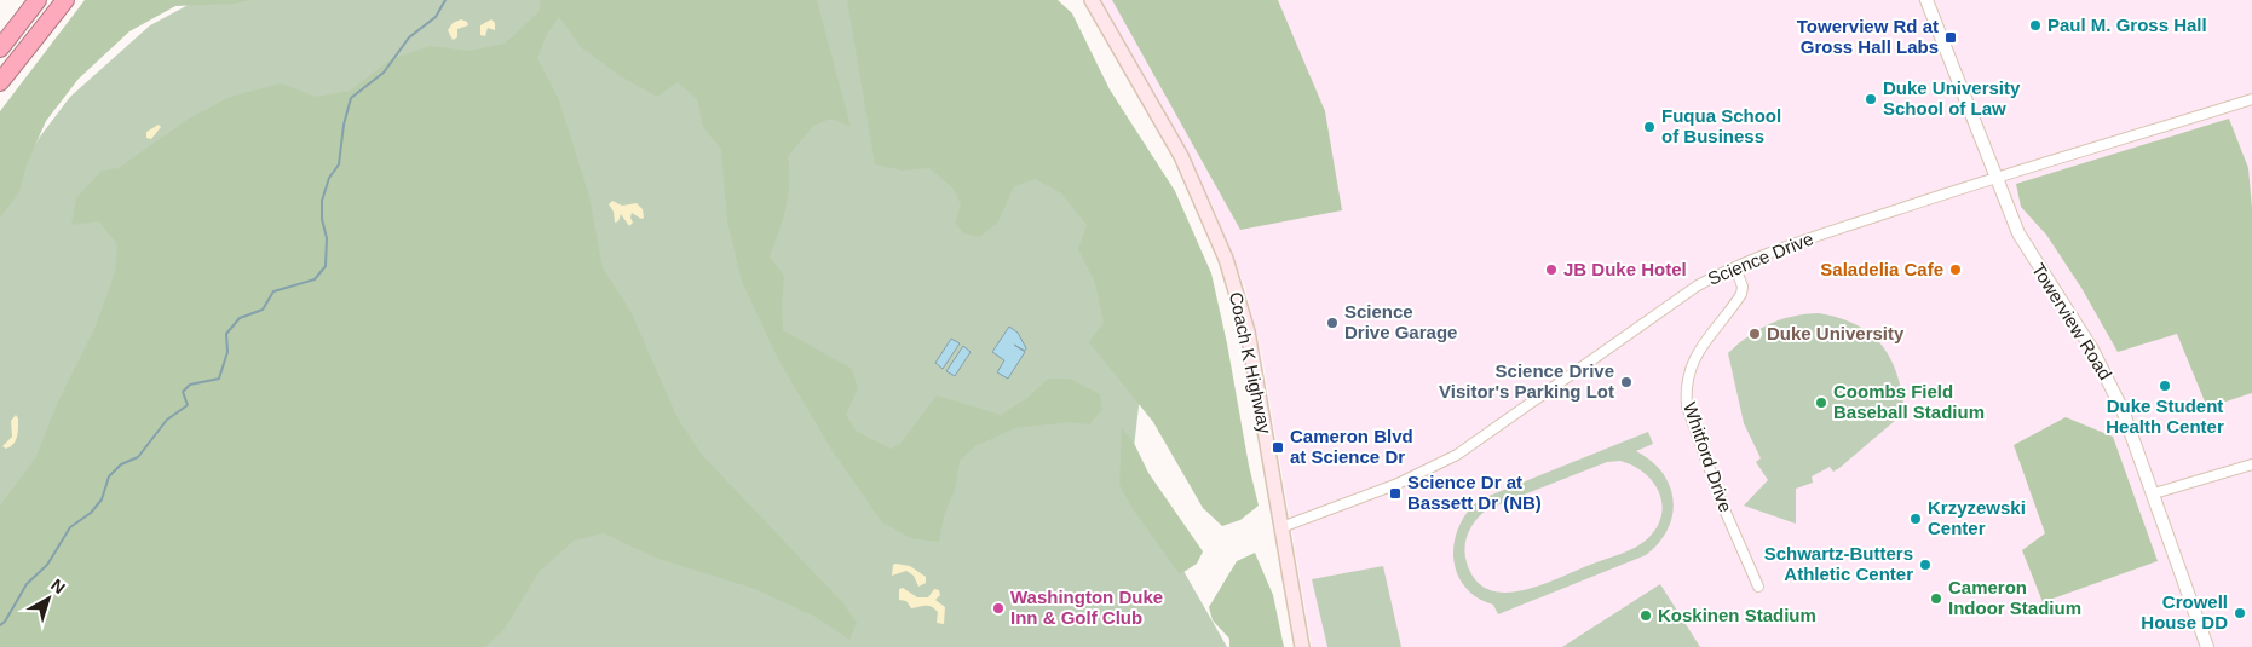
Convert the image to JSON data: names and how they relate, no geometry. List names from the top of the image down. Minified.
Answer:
{"streets":{"main road":["Coach K Highway"],"street":["Science Drive","Towerview Road","Whitford Drive"]},"crossings":[["Science Drive","Towerview Road"],["Science Drive","Coach K Highway"],["Science Drive","Whitford Drive"]],"places":{"other":["Paul M. Gross Hall","Duke University School of Law","Fuqua School of Business","JB Duke Hotel","Saladelia Cafe","Science Drive Garage","Duke University","Science Drive Visitor's Parking Lot","Duke Student Health Center","Coombs Field Baseball Stadium","Krzyzewski Center","Schwartz-Butters Athletic Center","Cameron Indoor Stadium","Washington Duke Inn & Golf Club","Crowell House DD","Koskinen Stadium"],"transit":["Towerview Rd at Gross Hall Labs","Cameron Blvd at Science Dr","Science Dr at Bassett Dr (NB)"]},"north":"top right"}
